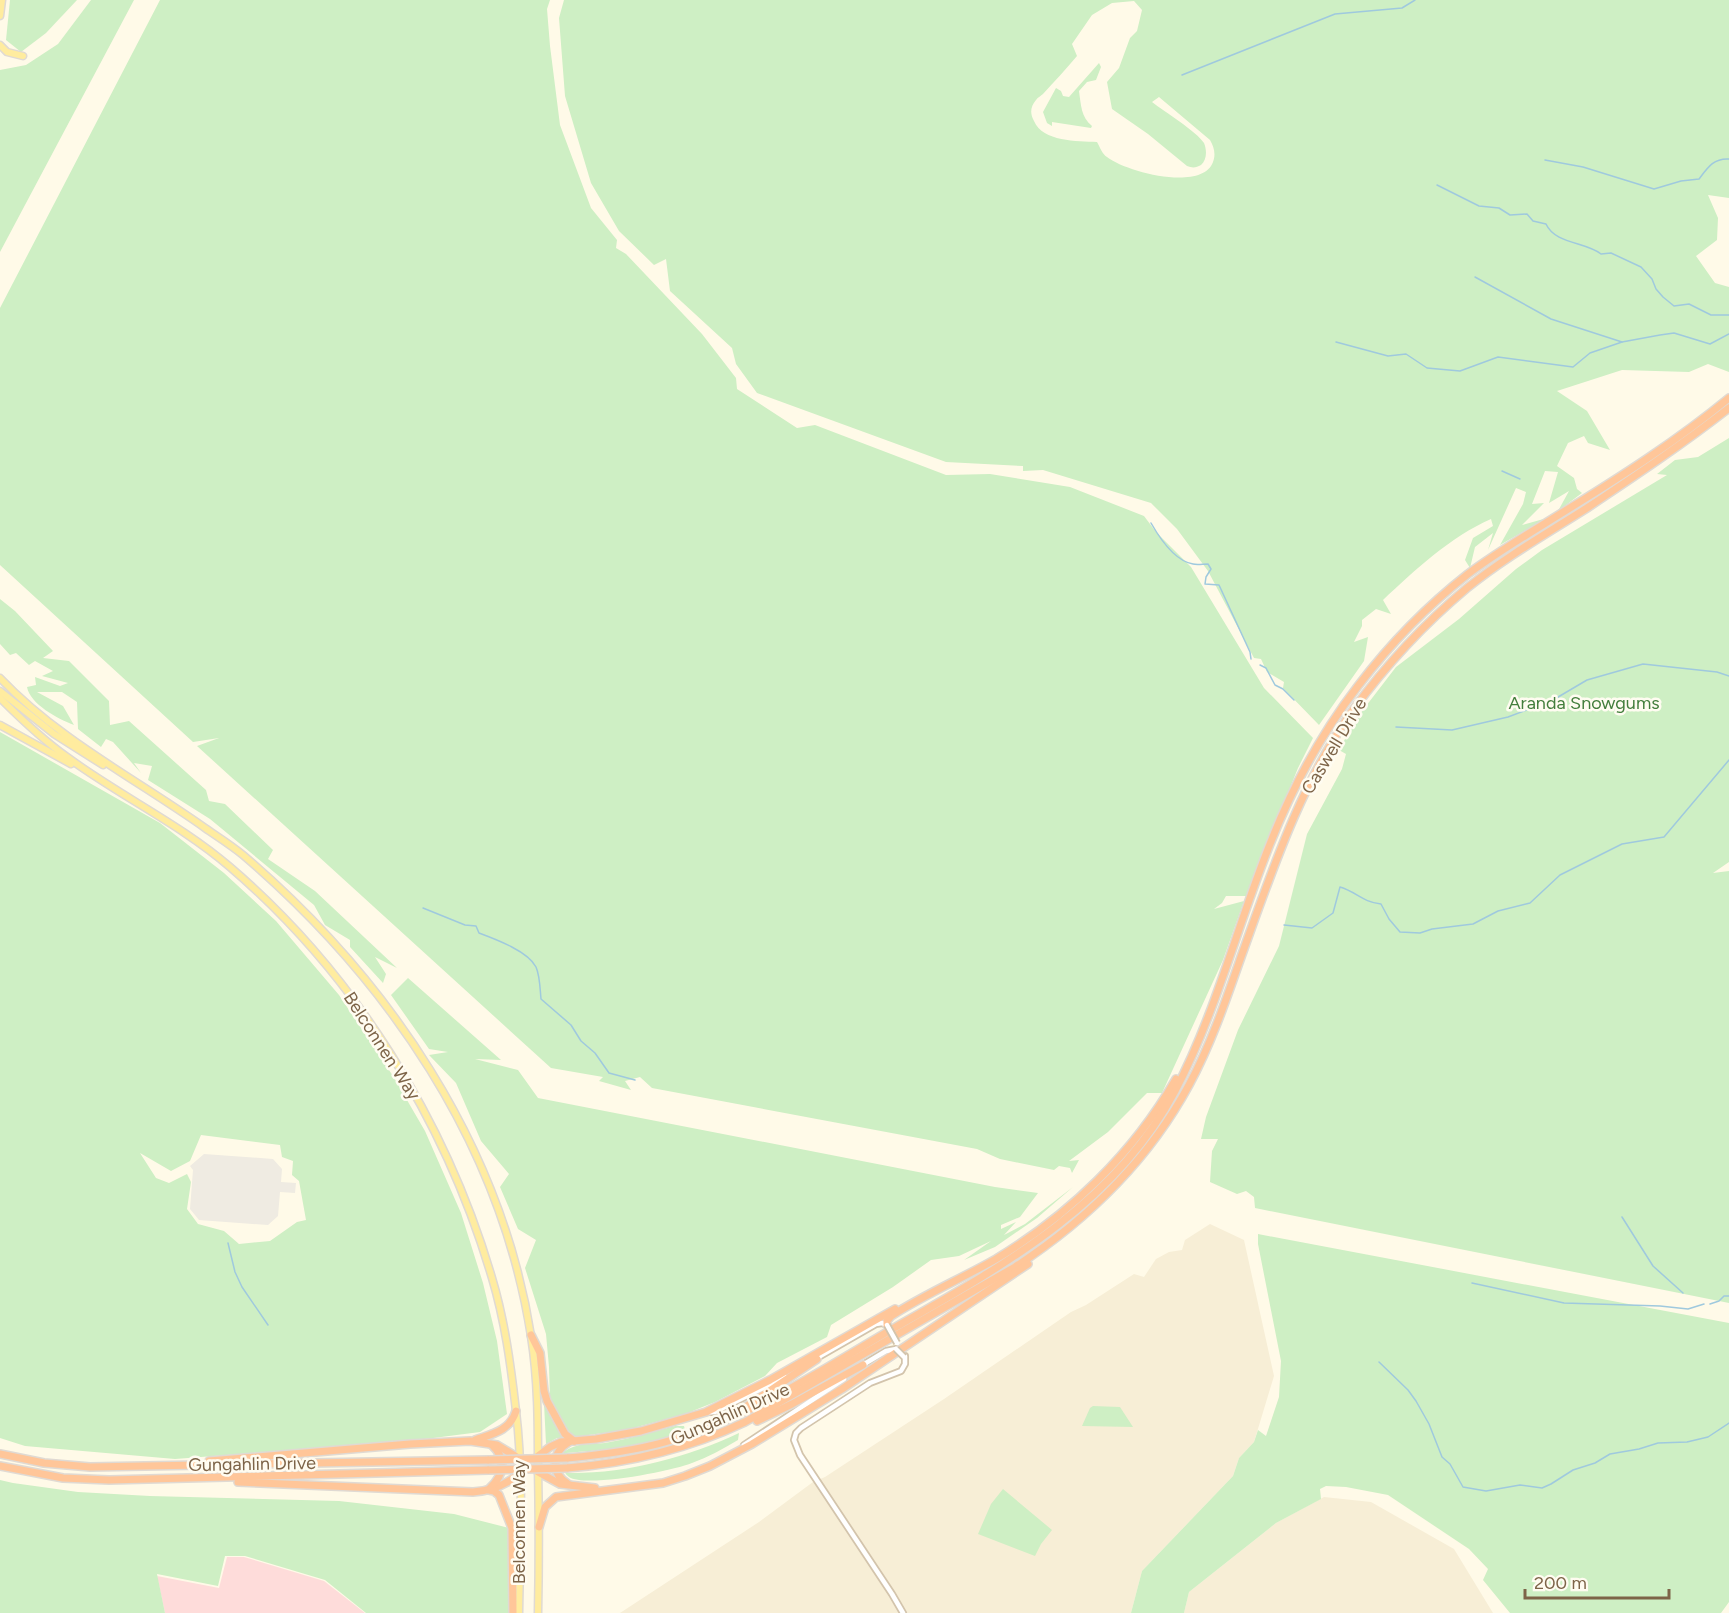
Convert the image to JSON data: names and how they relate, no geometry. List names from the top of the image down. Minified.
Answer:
{"streets":{"highway":["Caswell Drive","Gungahlin Drive"],"main road":["Belconnen Way"]},"crossings":[["Caswell Drive","Gungahlin Drive"]],"parks":["Aranda Snowgums"],"scale_bar":"200 m"}
